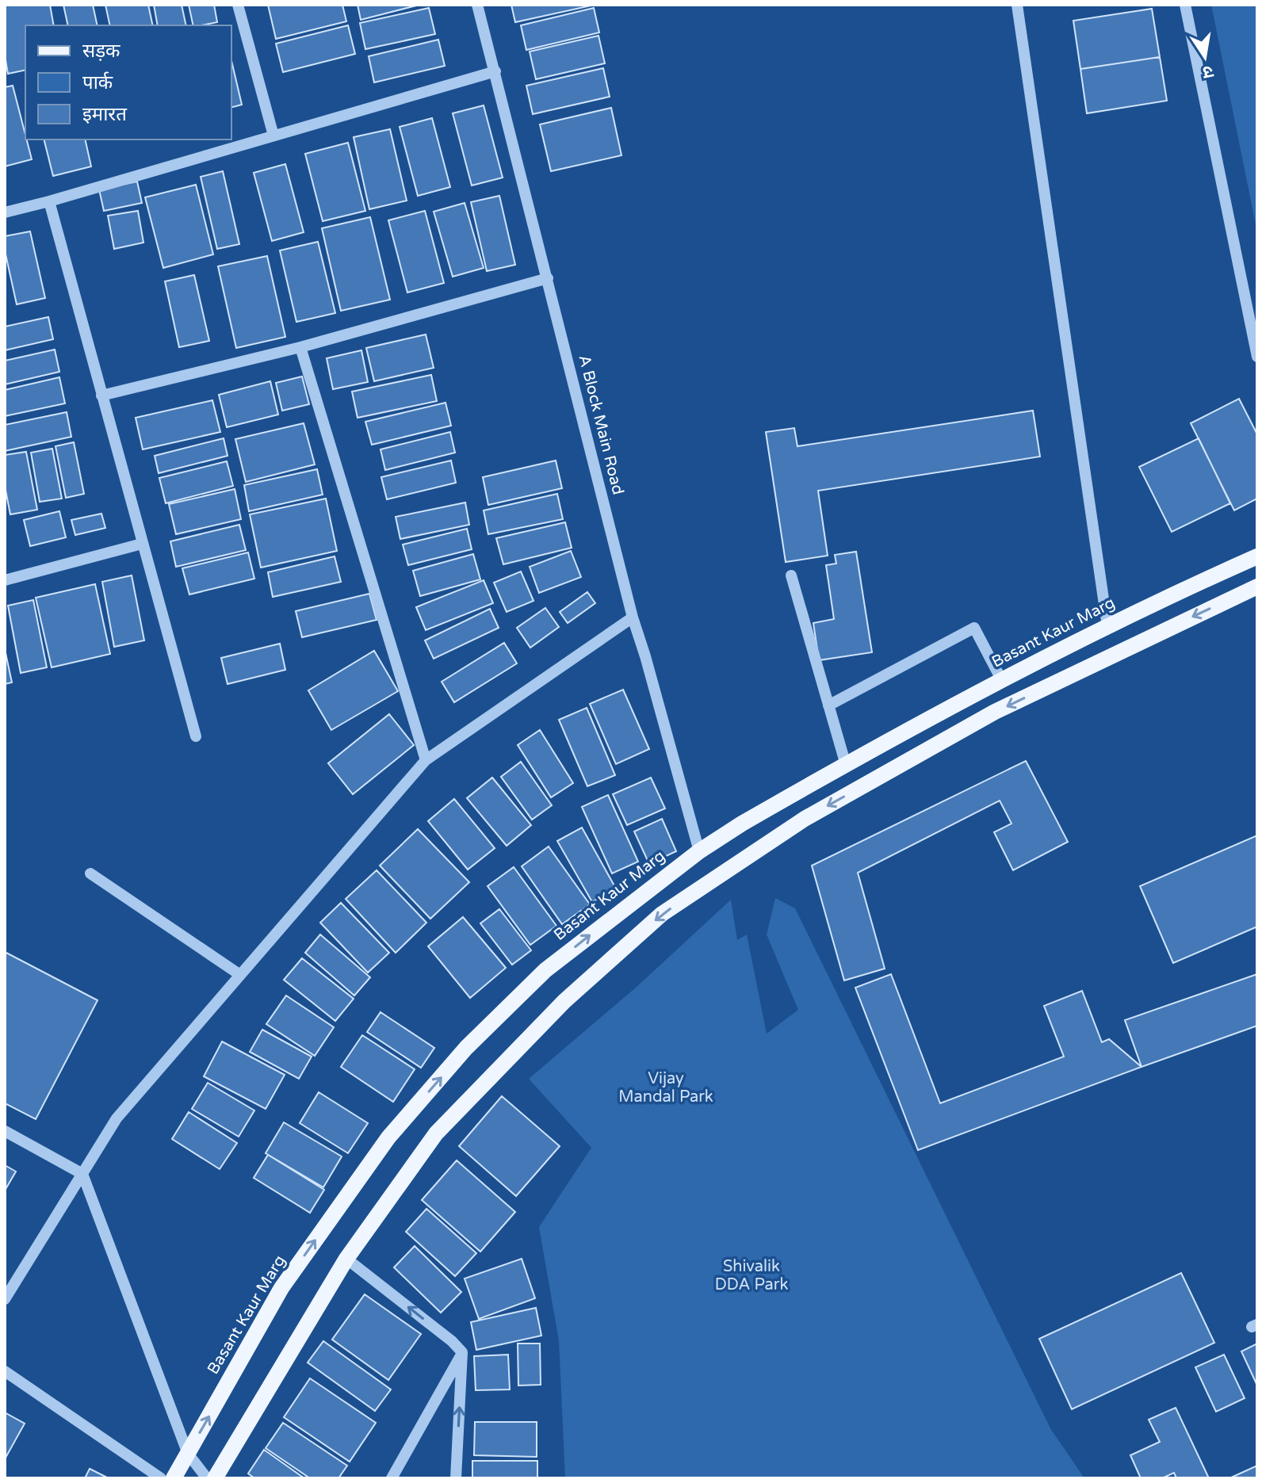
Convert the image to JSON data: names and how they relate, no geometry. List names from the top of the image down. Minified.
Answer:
{"streets":{"main road":["Basant Kaur Marg"],"street":["A Block Main Road"]},"crossings":[["A Block Main Road","Basant Kaur Marg"]],"parks":["Vijay Mandal Park","Shivalik DDA Park"],"legend":["सड़क","पार्क","इमारत"],"north":"bottom"}
